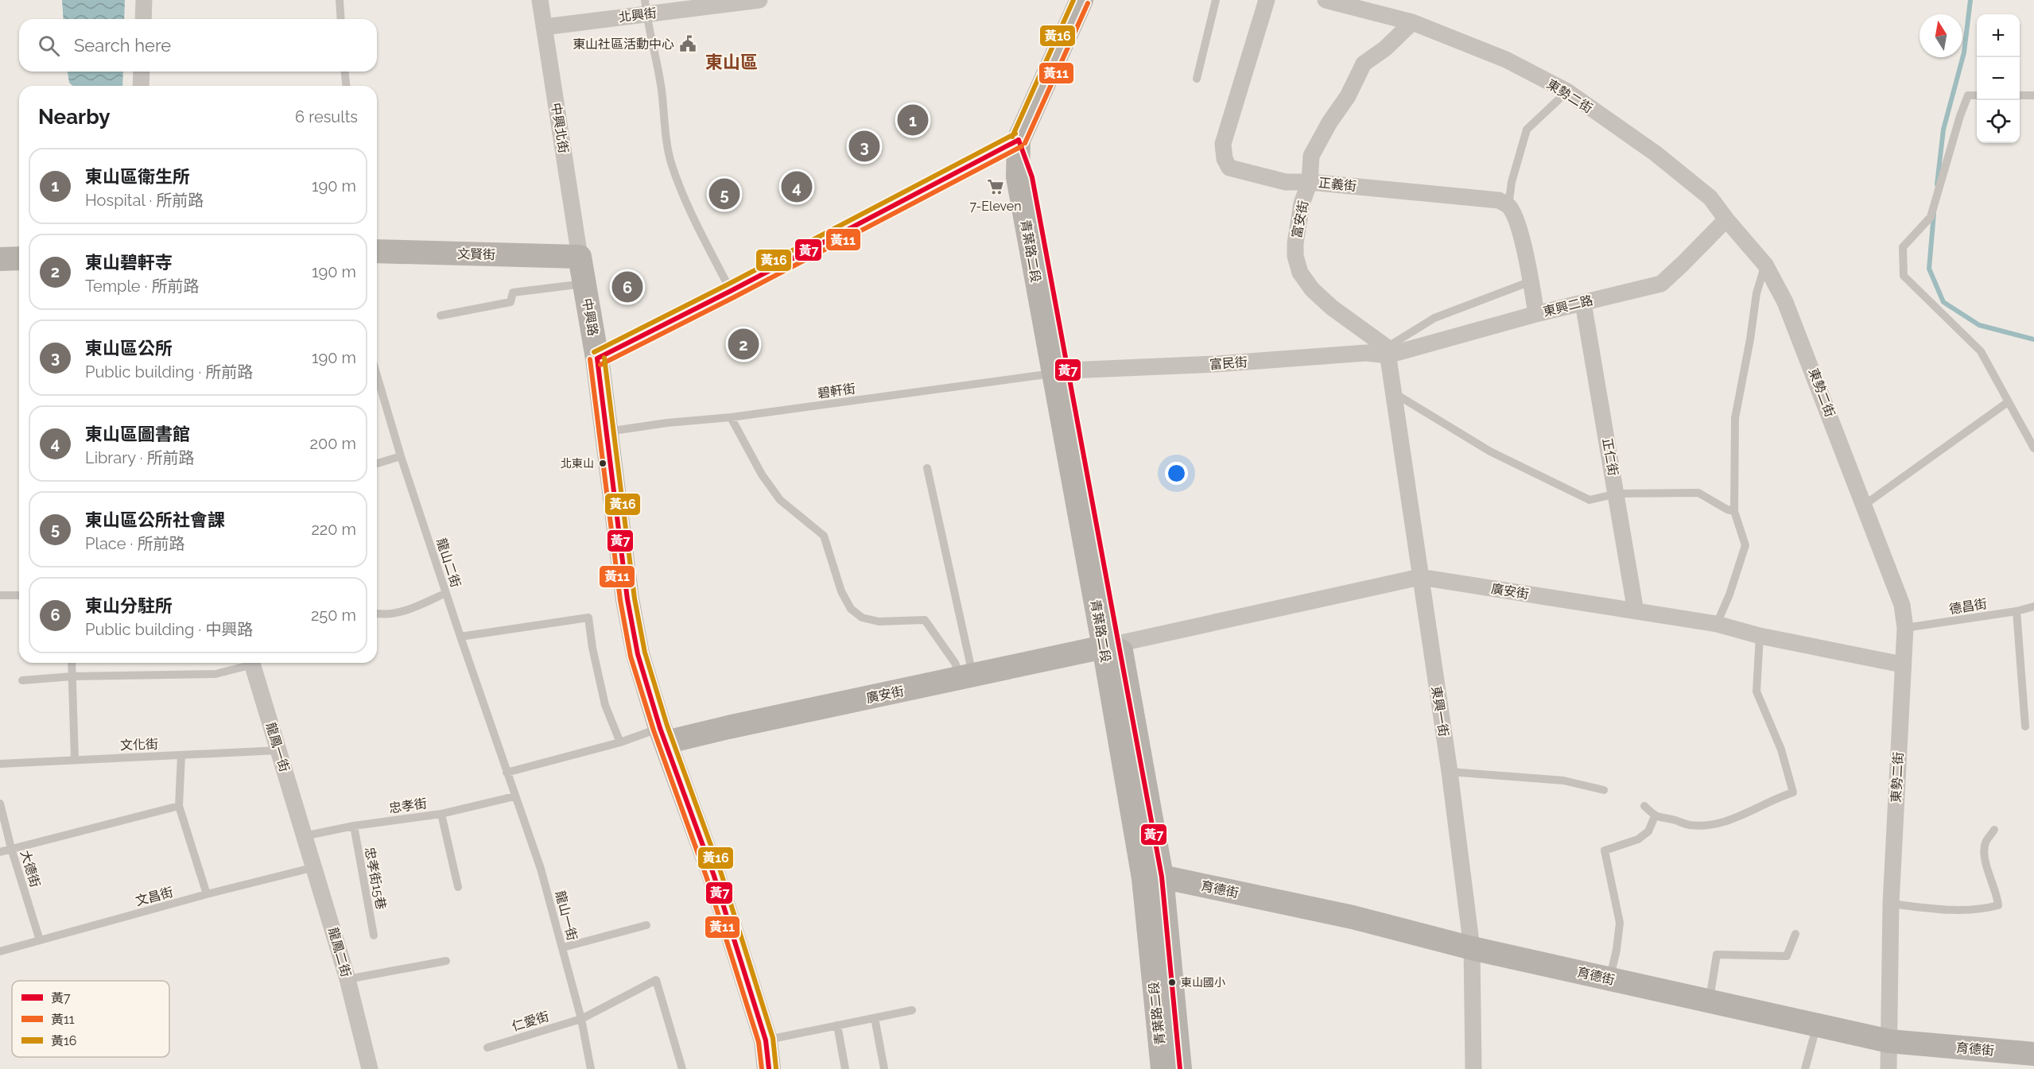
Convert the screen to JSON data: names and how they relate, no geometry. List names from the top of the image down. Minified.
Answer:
{"streets":{"street":["北興街","東勢二街","中興北街","正義街","富安街","青葉路二段","文賢街","東興二路","中興路","富民街","正仁街","廣安街","東興一街","龍鳳一街","育德街","龍鳳二街"],"lane":["碧軒街","龍山二街","德昌街","文化街","忠孝街","大德街","忠孝街15巷","文昌街","龍山一街","仁愛街"]},"crossings":[["北興街","中興北街"],["東勢二街","富安街"],["東勢二街","東興二路"],["東勢二街","廣安街"],["東勢二街","德昌街"],["東勢二街","育德街"],["中興北街","文賢街"],["中興北街","中興路"],["正義街","富安街"],["富安街","東興二路"],["富安街","富民街"],["富安街","東興一街"],["青葉路二段","富民街"],["青葉路二段","碧軒街"],["青葉路二段","廣安街"],["青葉路二段","育德街"],["文賢街","中興路"],["東興二路","富民街"],["東興二路","正仁街"],["東興二路","東興一街"],["中興路","碧軒街"],["中興路","廣安街"],["富民街","碧軒街"],["富民街","東興一街"],["正仁街","廣安街"],["龍山二街","龍山一街"],["廣安街","東興一街"],["東興一街","育德街"],["文化街","龍鳳一街"],["龍鳳一街","忠孝街"],["龍鳳一街","龍鳳二街"],["忠孝街","忠孝街15巷"],["忠孝街","龍山一街"],["忠孝街","龍鳳二街"],["大德街","文昌街"],["文昌街","龍鳳二街"],["龍山一街","仁愛街"]],"districts":["東山區"],"places":{"public building":["東山社區活動中心"],"supermarket":["7-Eleven"],"other":["北東山","東山國小"]},"lines":["transit line 黃16","transit line 黃11","transit line 黃7"],"legend":["黃7","黃11","黃16"],"north":"top","page":{"map_buttons":["+","−"],"search":"Search here","heading":["Nearby","6 results"],"pins":["1","3","4","5","6","2"],"list":[{"mark":"1","name":"東山區衛生所","note":"Hospital · 所前路","value":"190 m"},{"mark":"2","name":"東山碧軒寺","note":"Temple · 所前路","value":"190 m"},{"mark":"3","name":"東山區公所","note":"Public building · 所前路","value":"190 m"},{"mark":"4","name":"東山區圖書館","note":"Library · 所前路","value":"200 m"},{"mark":"5","name":"東山區公所社會課","note":"Place · 所前路","value":"220 m"},{"mark":"6","name":"東山分駐所","note":"Public building · 中興路","value":"250 m"}]}}
